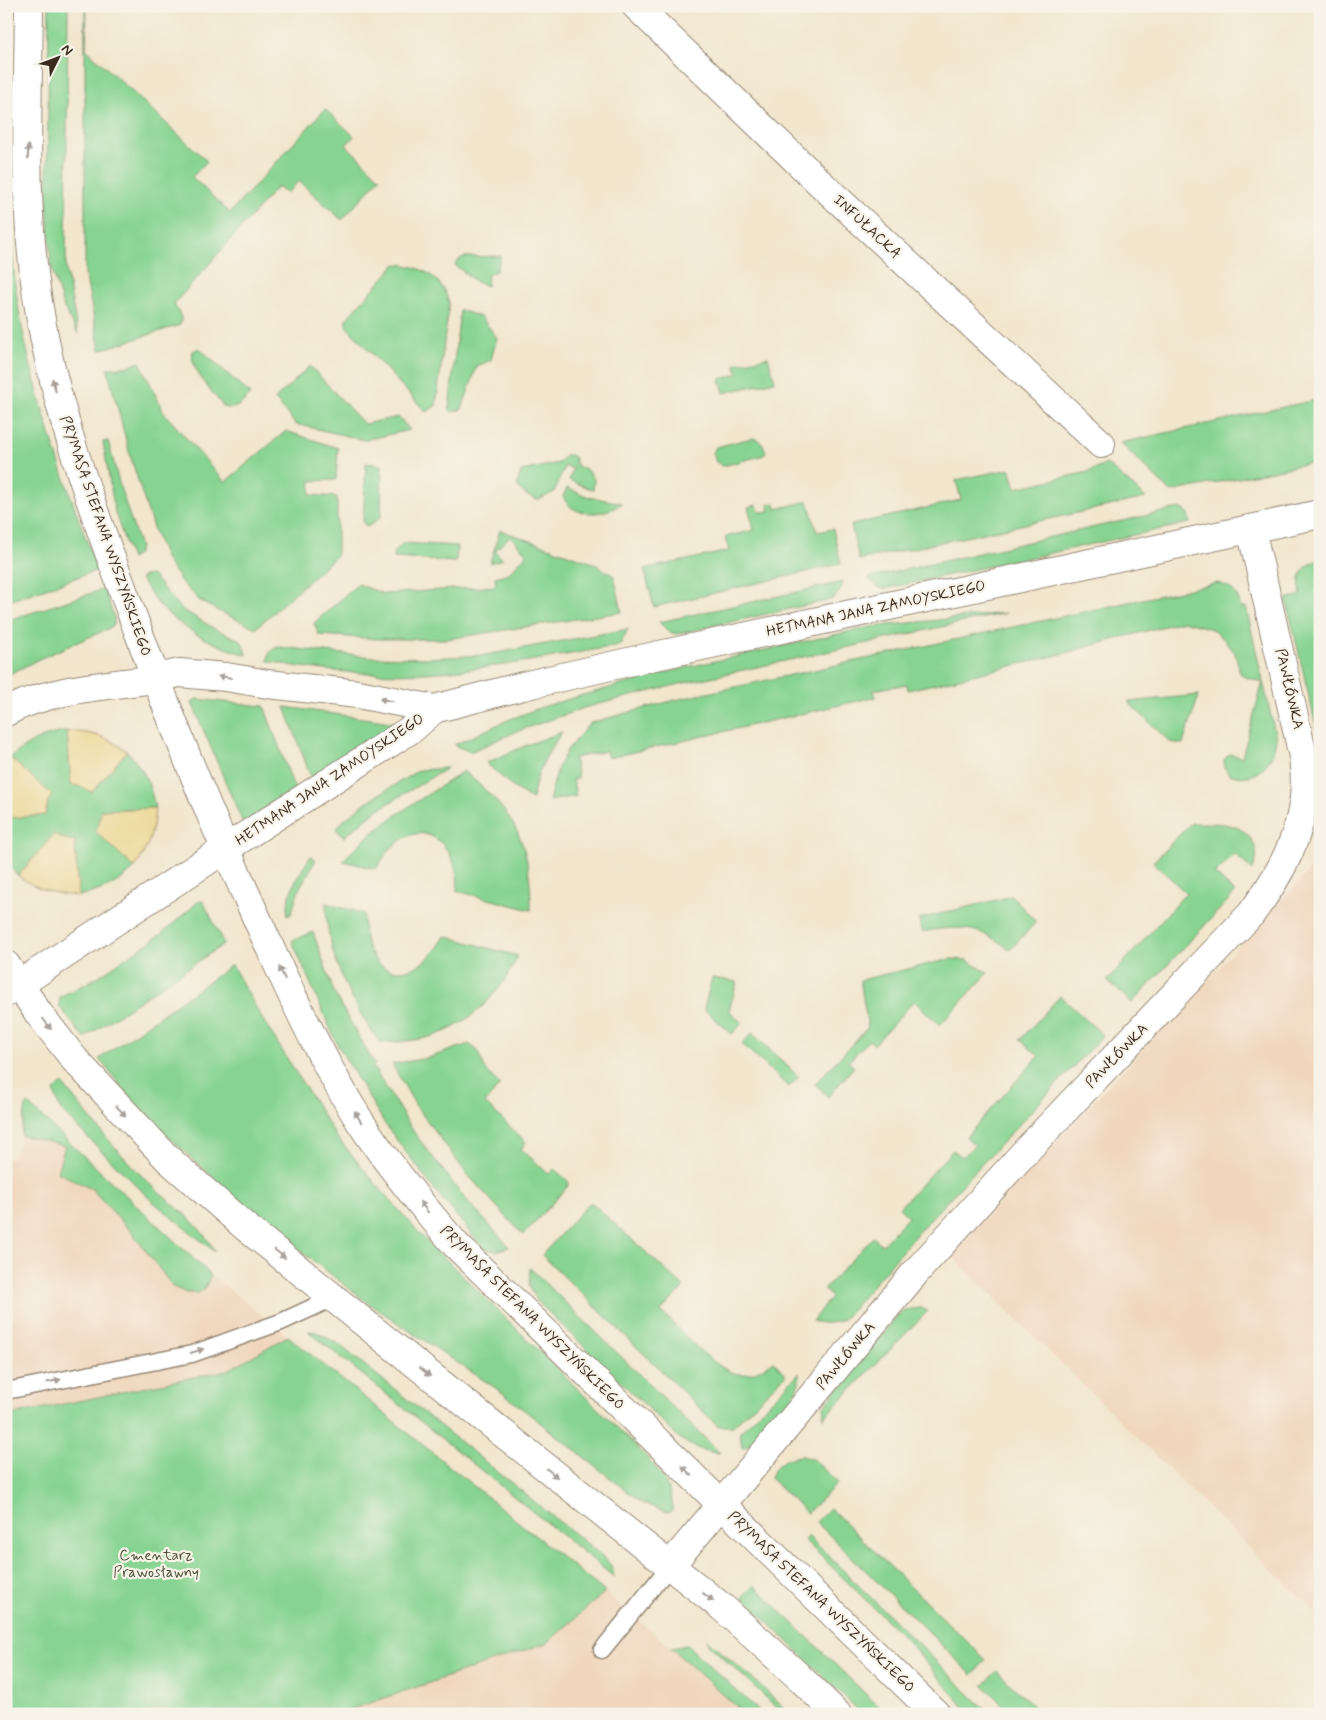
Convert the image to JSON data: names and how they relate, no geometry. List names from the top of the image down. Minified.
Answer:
{"streets":{"main road":["INFUŁACKA","PRYMASA STEFANA WYSZYŃSKIEGO","HETMANA JANA ZAMOYSKIEGO","PAWŁÓWKA"]},"crossings":[["PRYMASA STEFANA WYSZYŃSKIEGO","HETMANA JANA ZAMOYSKIEGO"],["PRYMASA STEFANA WYSZYŃSKIEGO","PAWŁÓWKA"],["HETMANA JANA ZAMOYSKIEGO","PAWŁÓWKA"]],"one_way":["PRYMASA STEFANA WYSZYŃSKIEGO"],"parks":["Cmentarz Prawosławny"],"north":"top right"}
